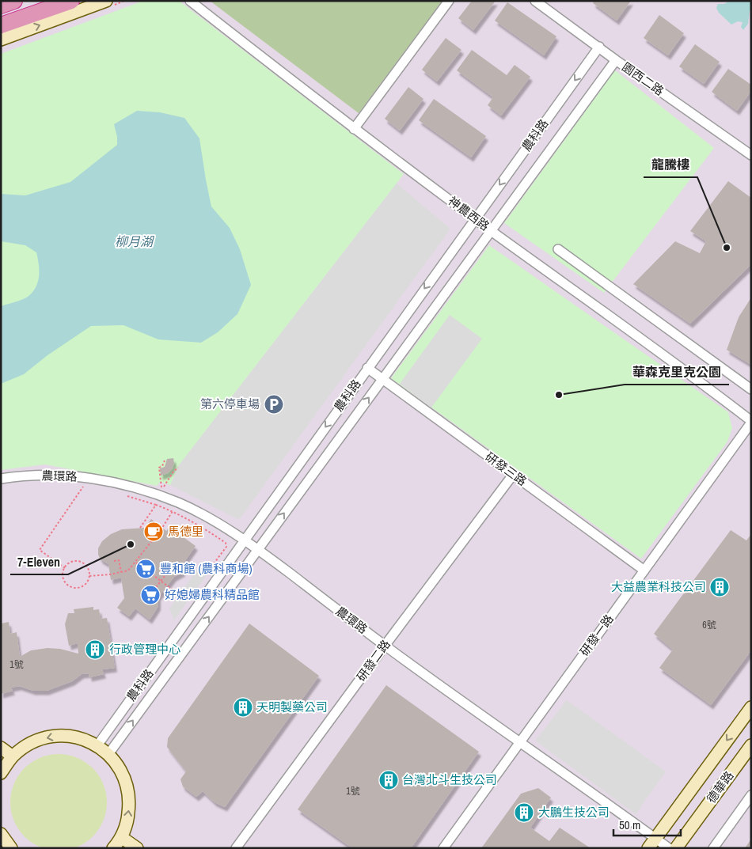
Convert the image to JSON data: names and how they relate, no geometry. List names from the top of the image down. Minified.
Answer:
{"streets":{"street":["園西二路","農科路","神農西路","研發三路","農環路","研發一路","研發二路","德華路"]},"crossings":[["園西二路","農科路"],["農科路","神農西路"],["農科路","研發三路"],["農科路","農環路"],["神農西路","研發一路"],["研發三路","研發一路"],["研發三路","研發二路"],["農環路","研發一路"],["農環路","研發二路"]],"water":["柳月湖"],"places":{"other":["龍騰樓","華森克里克公園","7-Eleven"],"parking":["第六停車場"],"cafe":["馬德里"],"supermarket":["豐和館 (農科商場)","好媳婦農科精品館"],"building":["大益農業科技公司","行政管理中心","天明製藥公司","台灣北斗生技公司","大鵬生技公司"]},"house_numbers":["6號","1號","1號"],"scale_bar":"50 m"}
